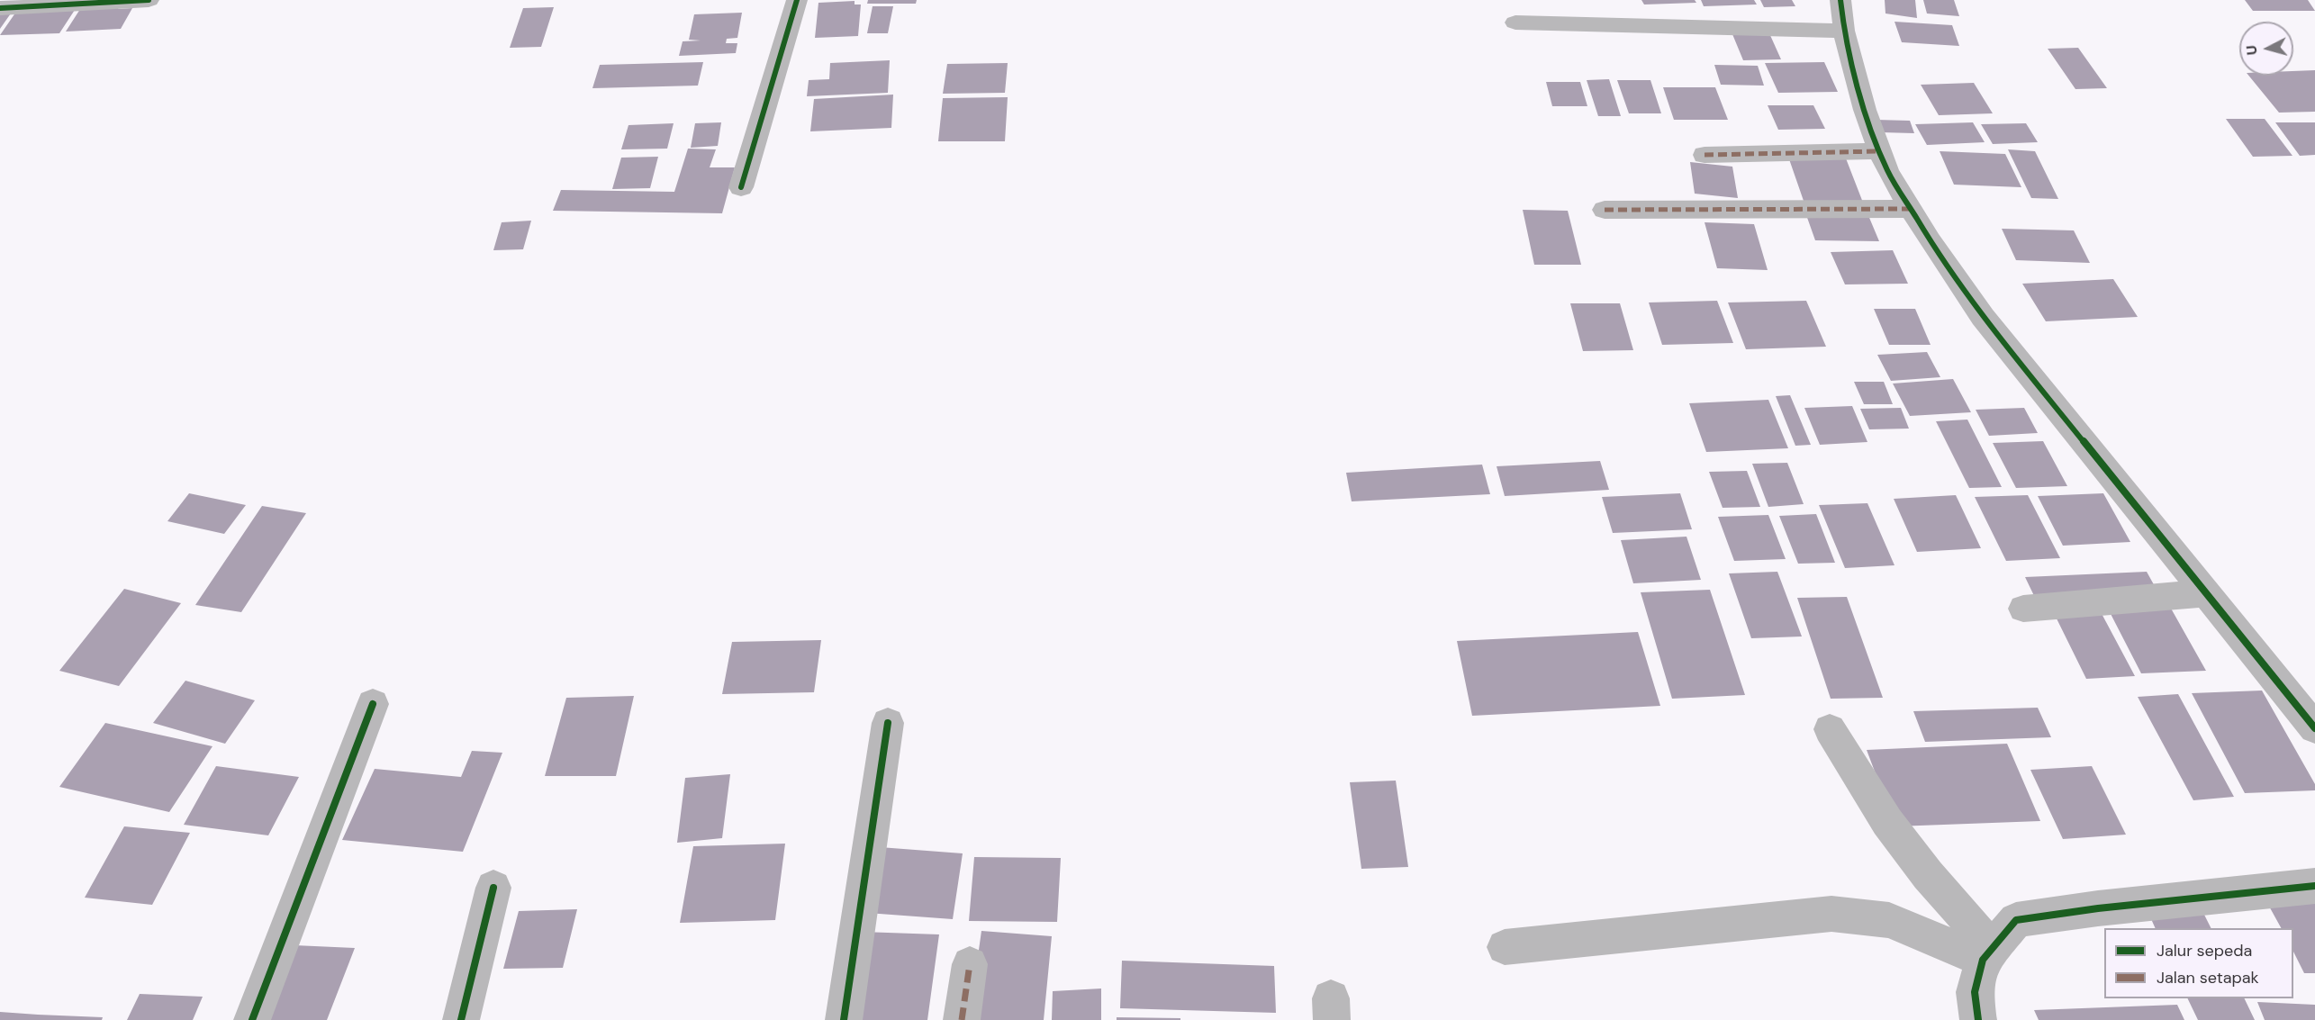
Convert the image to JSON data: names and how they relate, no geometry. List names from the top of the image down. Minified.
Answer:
{"legend":["Jalur sepeda","Jalan setapak"],"north":"left"}
